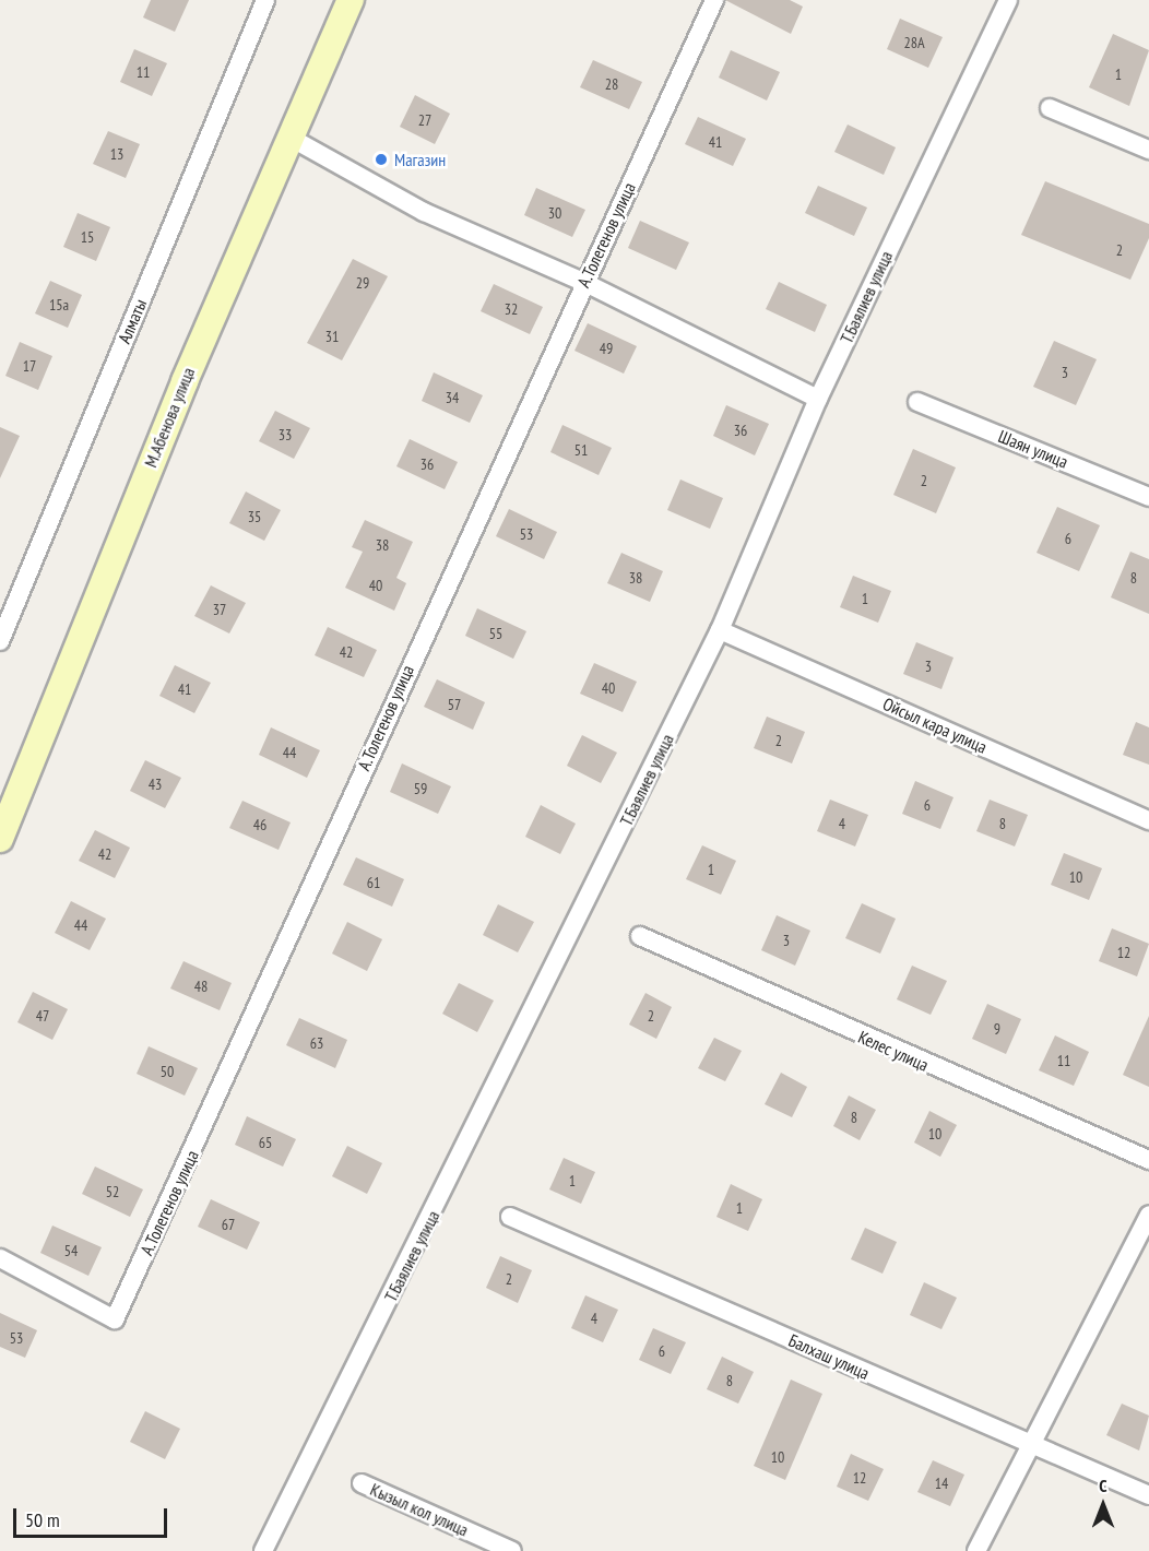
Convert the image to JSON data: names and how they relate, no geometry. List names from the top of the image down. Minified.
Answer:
{"streets":{"main road":["М.Абенова улица"],"street":["А.Толегенов улица","Т.Баялиев улица","Алматы","Шаян улица","Ойсыл кара улица","Келес улица","Балхаш улица","Кызыл кол улица"]},"crossings":[["Т.Баялиев улица","Ойсыл кара улица"]],"places":["Магазин"],"house_numbers":["28А","11","1","28","27","41","13","30","15","2","29","15а","32","31","49","17","3","34","36","33","51","36","2","35","53","6","38","38","8","40","1","37","55","42","3","40","41","57","2","44","43","59","6","4","8","46","42","1","10","61","44","3","12","48","47","2","9","63","11","50","8","10","65","1","52","1","67","54","2","4","53","6","8","10","12","14"],"scale_bar":"50 m","north":"top"}
